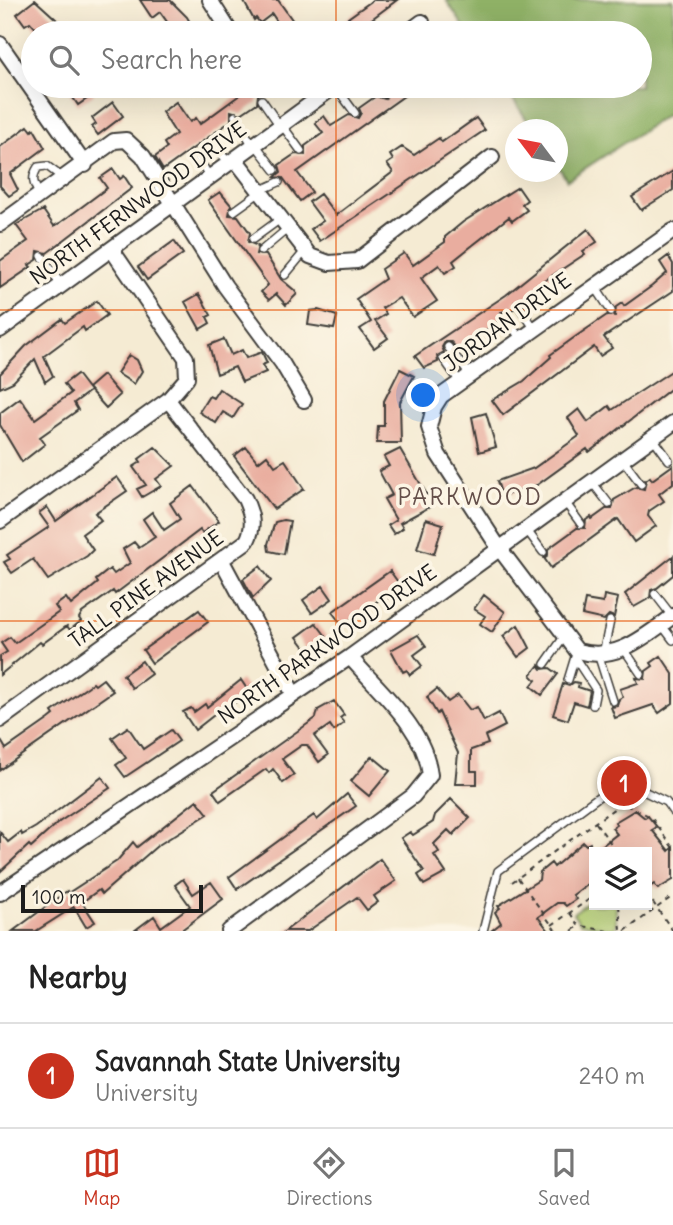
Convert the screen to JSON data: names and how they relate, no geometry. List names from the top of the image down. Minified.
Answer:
{"streets":{"street":["NORTH FERNWOOD DRIVE","JORDAN DRIVE","TALL PINE AVENUE","NORTH PARKWOOD DRIVE"]},"crossings":[["JORDAN DRIVE","NORTH PARKWOOD DRIVE"]],"districts":["PARKWOOD"],"scale_bar":"100 m","north":"top left","page":{"search":"Search here","pins":"1","scale":"100 m","heading":"Nearby","list":[{"mark":"1","name":"Savannah State University","note":"University","value":"240 m"}],"nav":["Map","Directions","Saved"]}}
